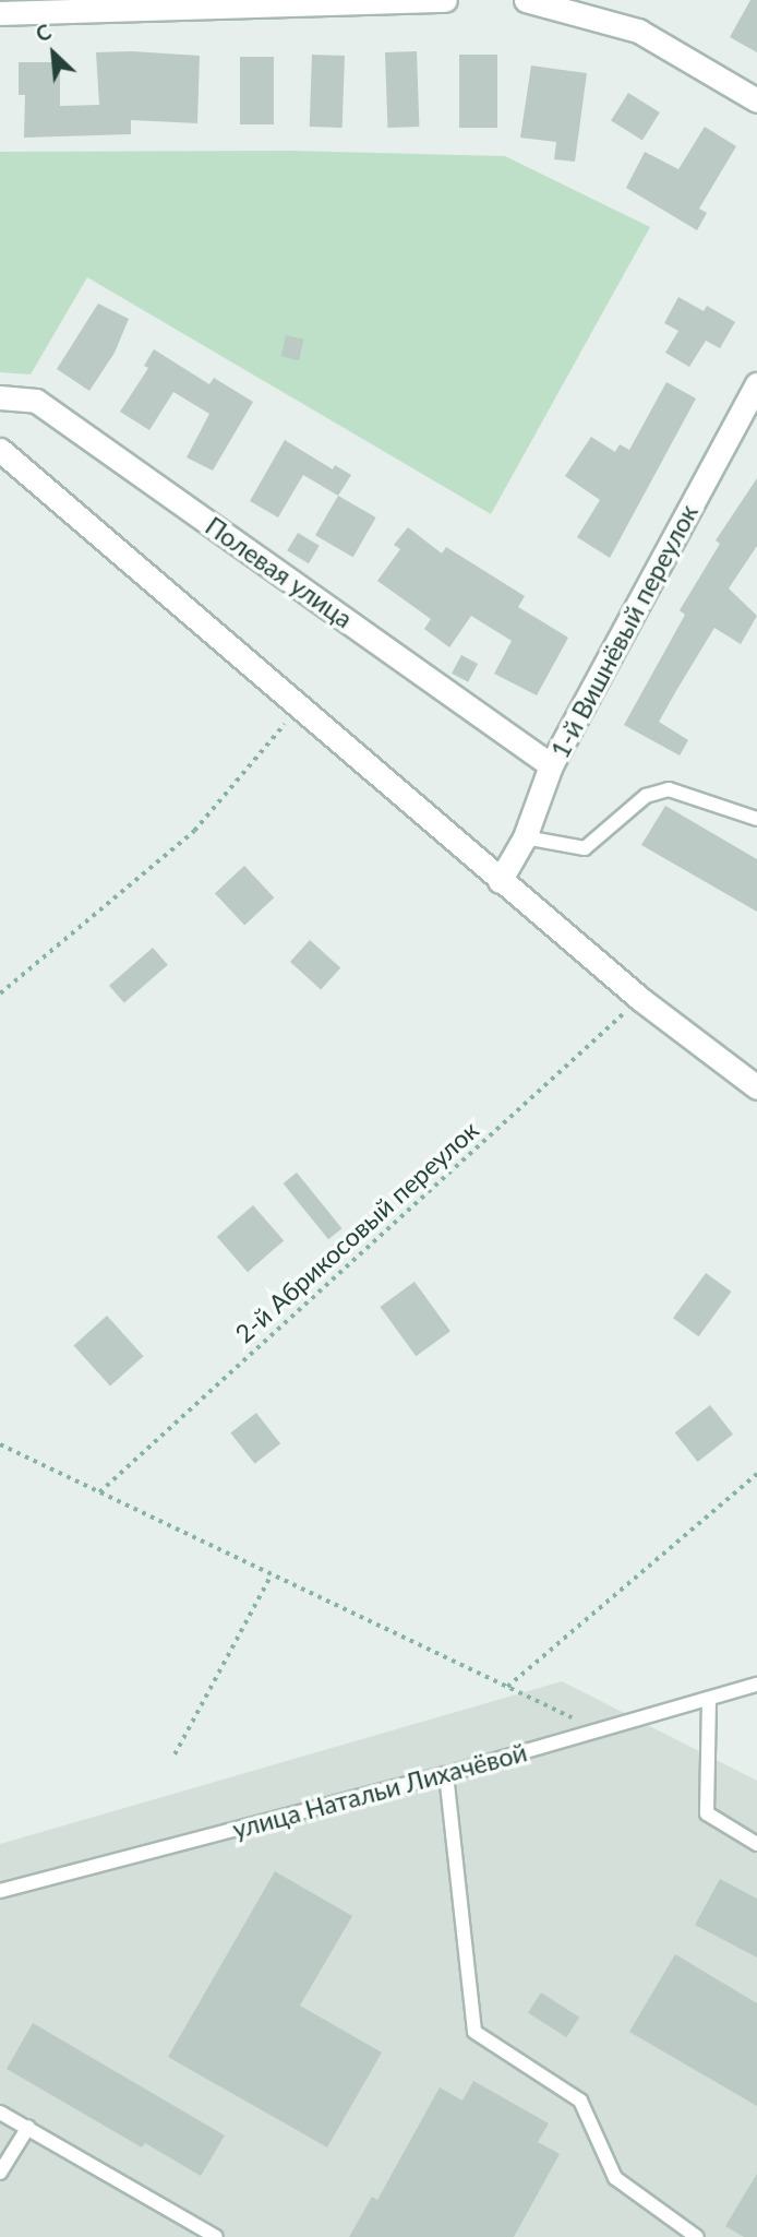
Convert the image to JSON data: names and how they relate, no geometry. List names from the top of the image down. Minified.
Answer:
{"streets":{"street":["Полевая улица","1-й Вишнёвый переулок"],"lane":["улица Натальи Лихачёвой"],"path":["2-й Абрикосовый переулок"]},"crossings":[["Полевая улица","1-й Вишнёвый переулок"]],"north":"top left"}
